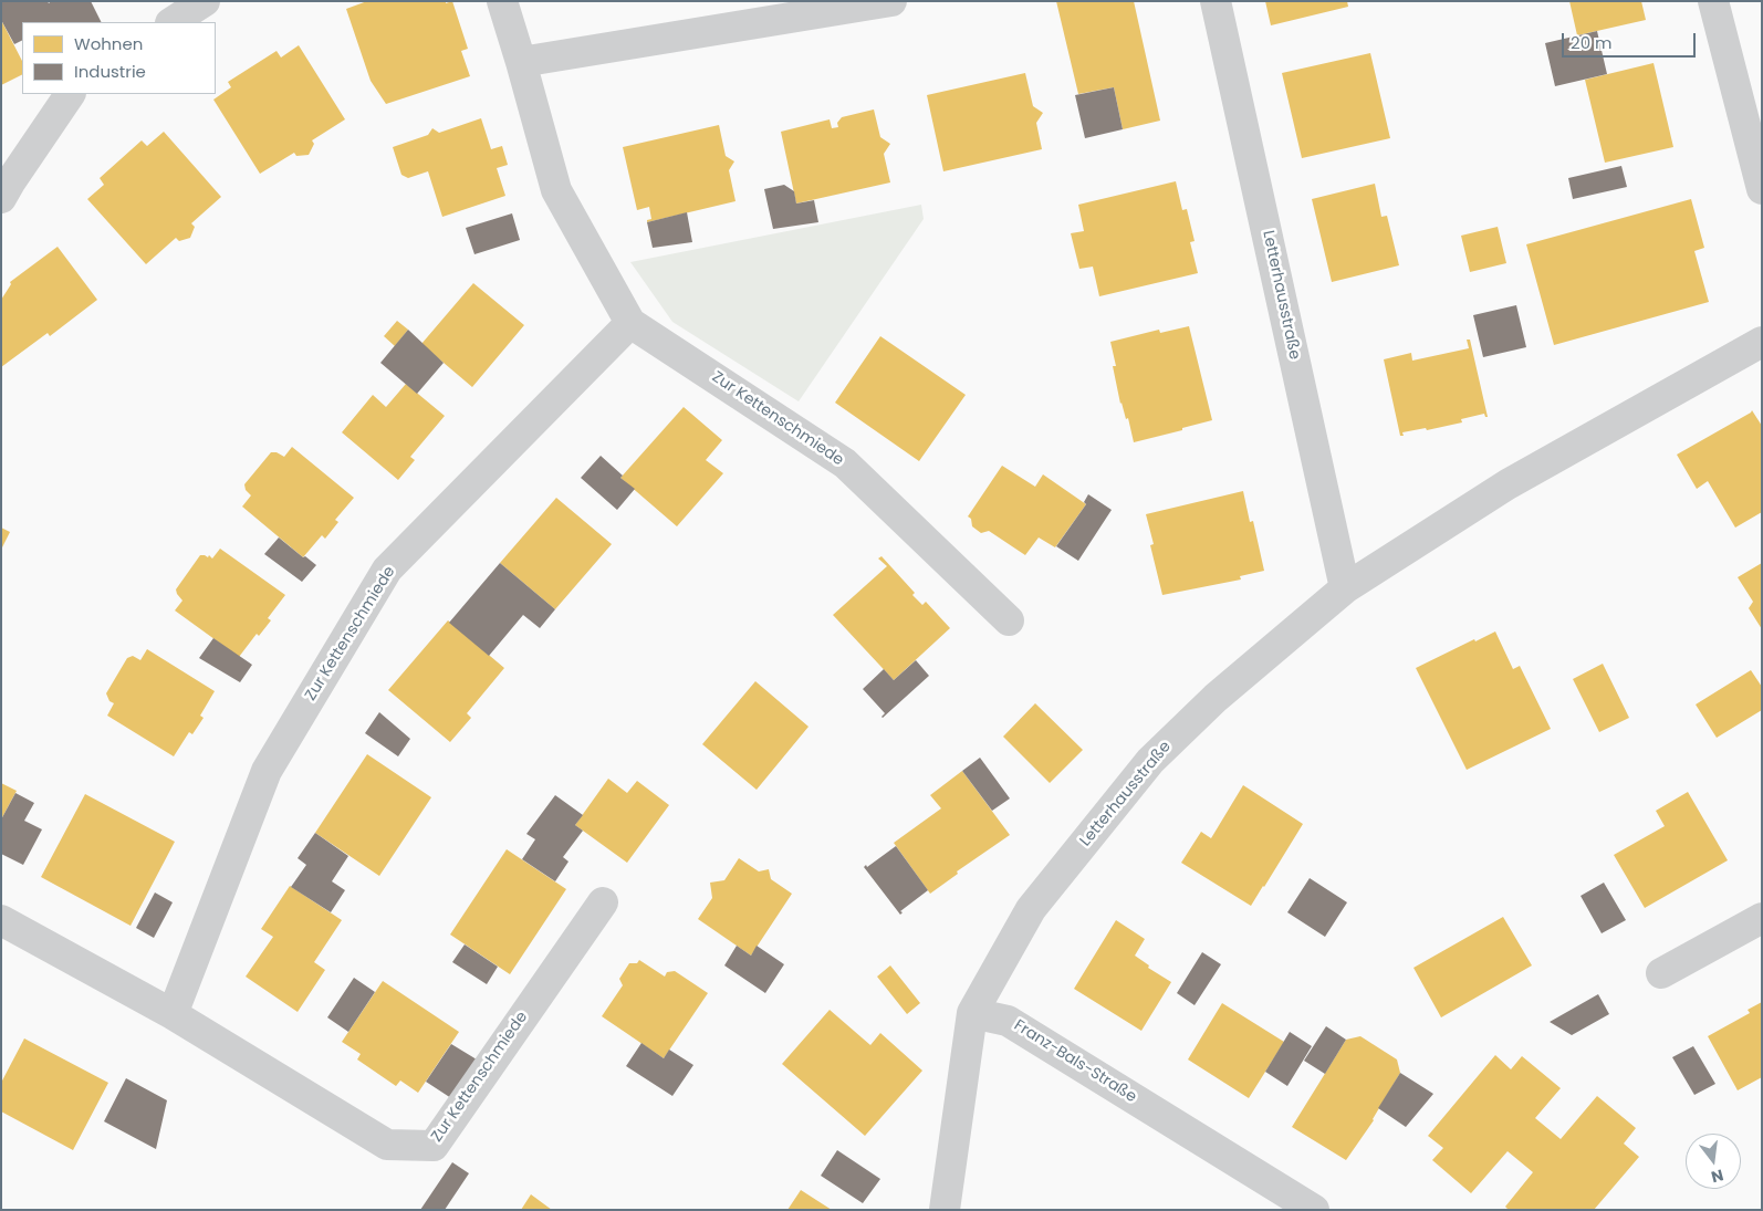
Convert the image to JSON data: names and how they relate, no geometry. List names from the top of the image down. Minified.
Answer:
{"streets":{"street":["Letterhausstraße","Zur Kettenschmiede","Franz-Bals-Straße"]},"crossings":[["Letterhausstraße","Franz-Bals-Straße"]],"legend":["Wohnen","Industrie"],"scale_bar":"20 m","north":"bottom"}
